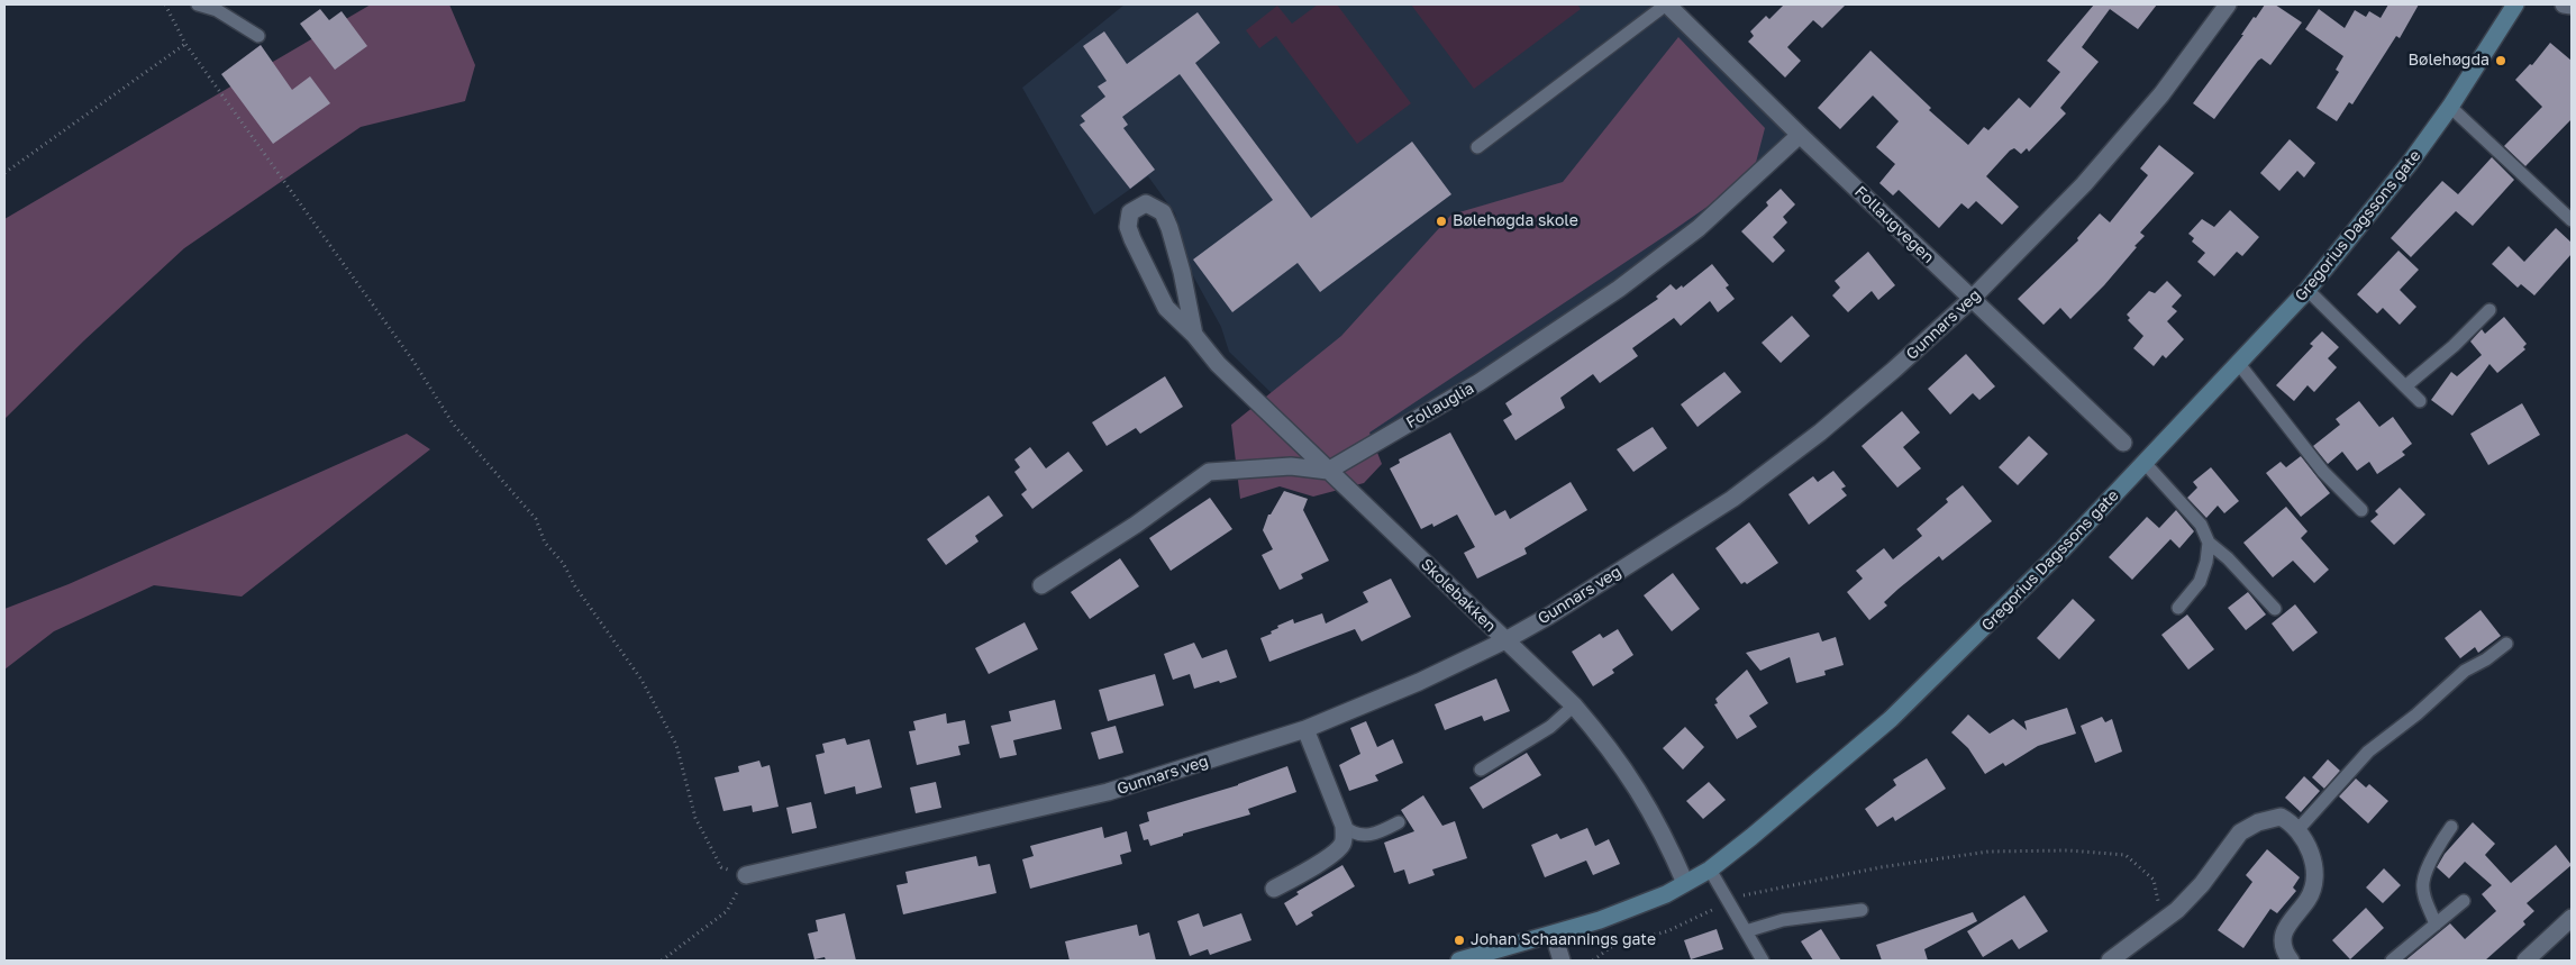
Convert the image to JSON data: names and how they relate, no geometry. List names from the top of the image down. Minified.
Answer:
{"streets":{"street":["Follaugvegen","Gregorius Dagssons gate","Gunnars veg","Follauglia","Skolebakken"]},"crossings":[["Follaugvegen","Gunnars veg"],["Follaugvegen","Follauglia"],["Gregorius Dagssons gate","Skolebakken"],["Gunnars veg","Skolebakken"],["Follauglia","Skolebakken"]],"places":["Bølehøgda","Bølehøgda skole","Johan Schaannings gate"]}
